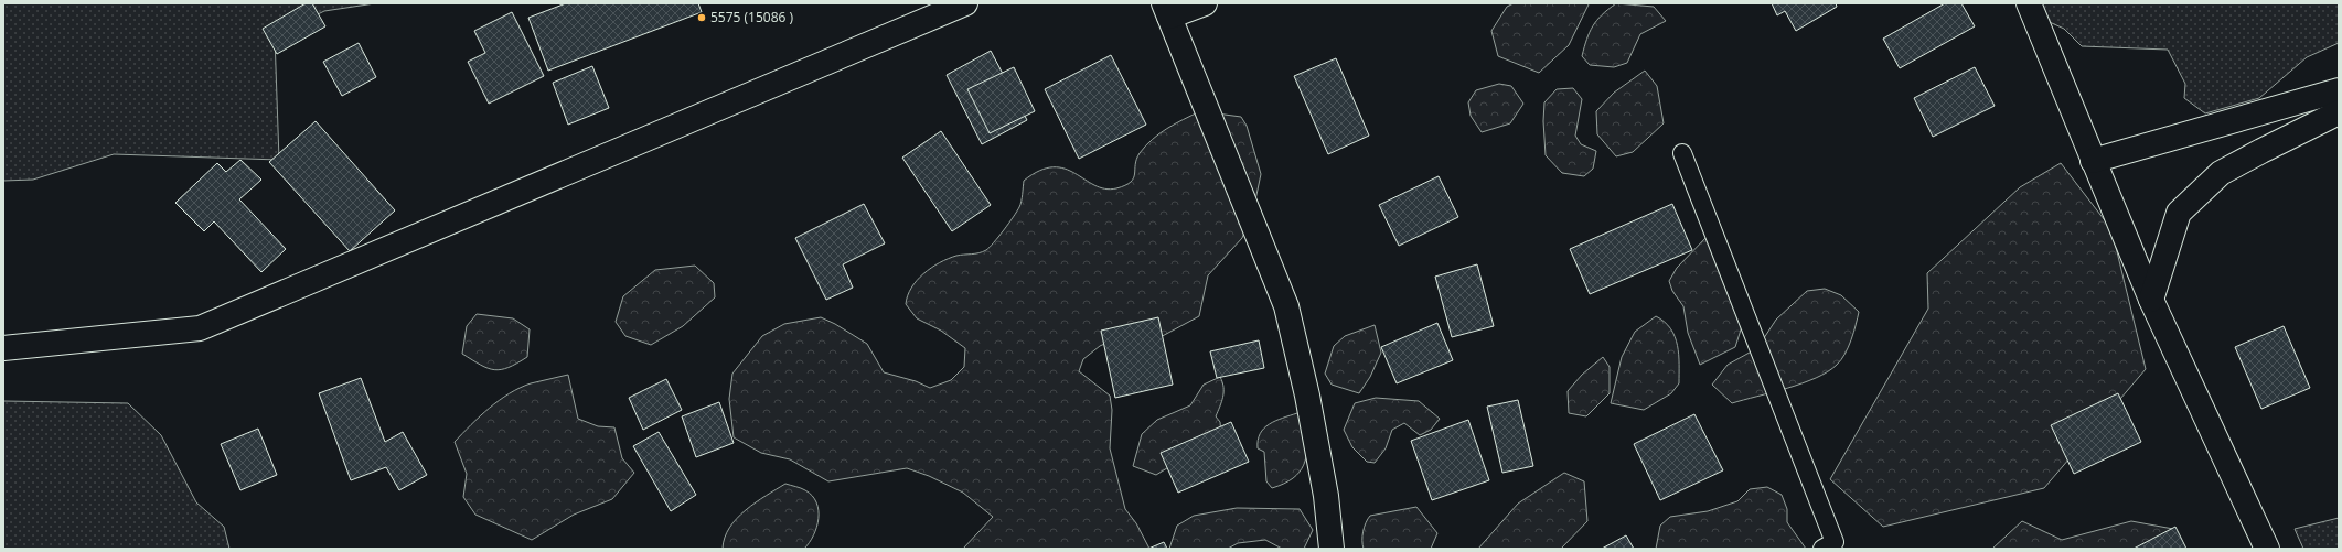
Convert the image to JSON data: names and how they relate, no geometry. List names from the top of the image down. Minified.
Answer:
{"places":["5575 (15086 )"]}
